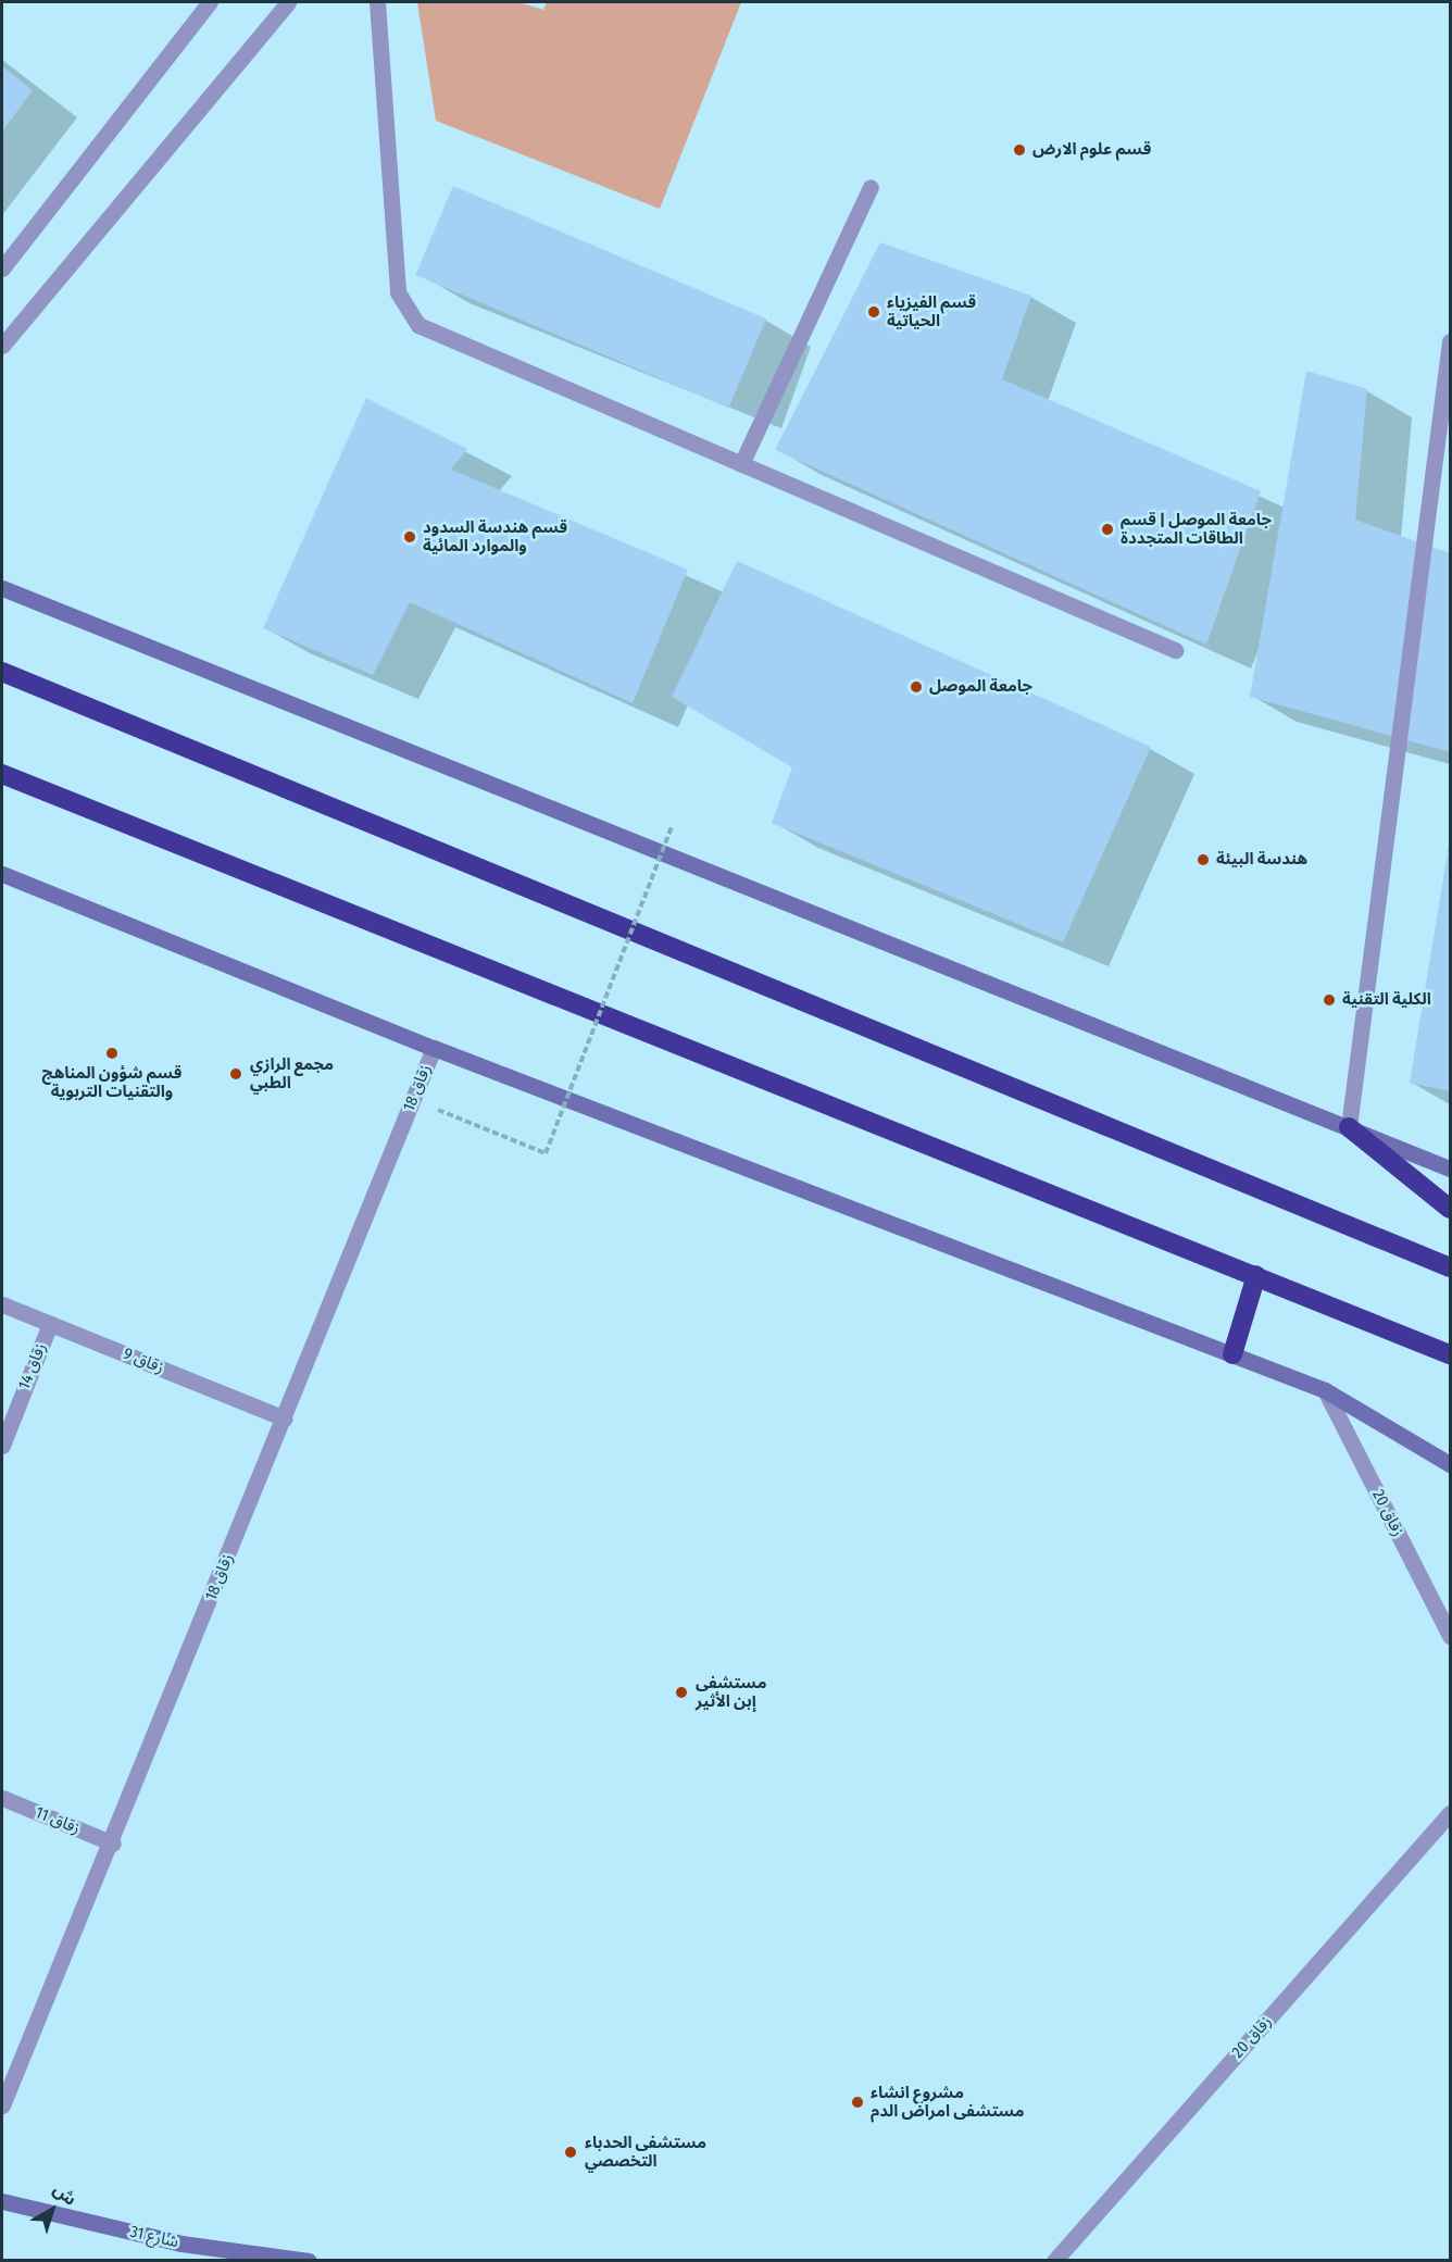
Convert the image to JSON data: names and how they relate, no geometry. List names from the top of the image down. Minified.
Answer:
{"streets":{"main road":["شارع 31"],"street":["زقاق 18","زقاق 9","زقاق 14","زقاق 20","زقاق 11"]},"crossings":[["زقاق 18","زقاق 9"],["زقاق 18","زقاق 11"],["زقاق 9","زقاق 14"]],"places":["قسم علوم الارض","قسم الفيزياء الحياتية","جامعة الموصل | قسم الطاقات المتجددة","قسم هندسة السدود والموارد المائية","جامعة الموصل","هندسة البيئة","الكلية التقنية","قسم شؤون المناهج والتقنيات التربوية","مجمع الرازي الطبي","مستشفى إبن الأثير","مشروع انشاء مستشفى امراض الدم","مستشفى الحدباء التخصصي"],"north":"top right"}
